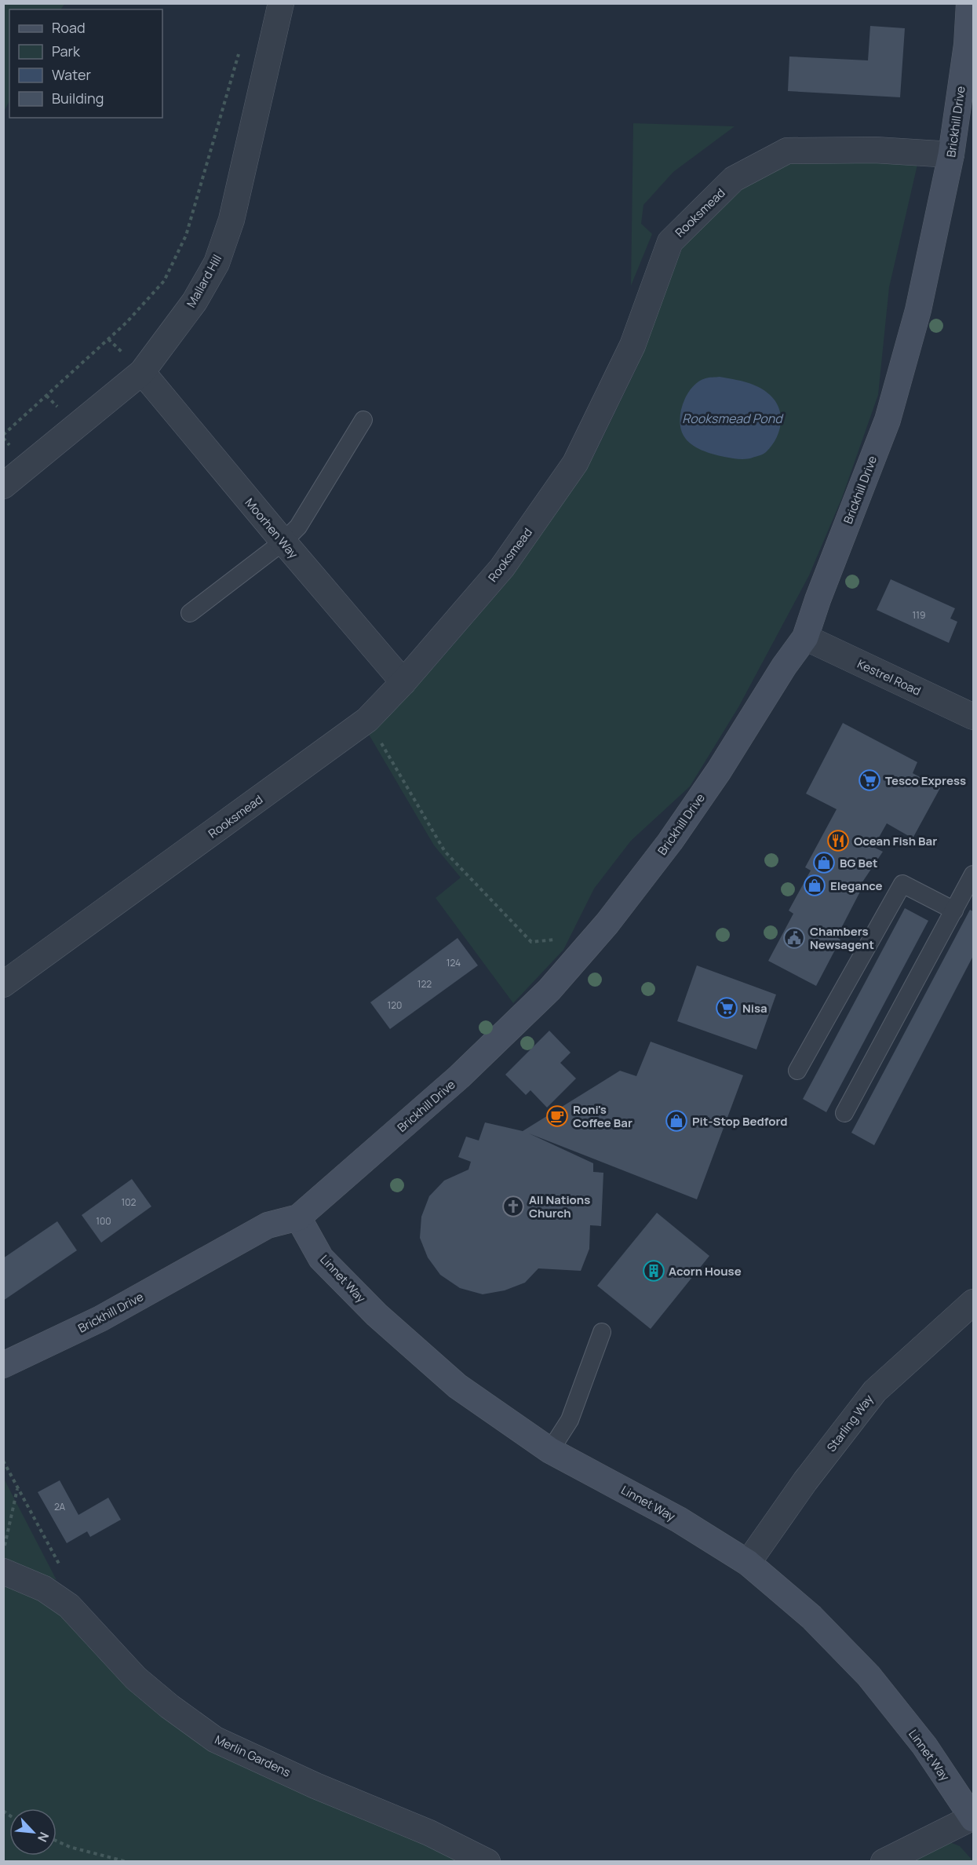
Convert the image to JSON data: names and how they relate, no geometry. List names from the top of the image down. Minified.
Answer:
{"streets":{"street":["Brickhill Drive","Rooksmead","Mallard Hill","Moorhen Way","Kestrel Road","Linnet Way","Starling Way","Merlin Gardens"]},"crossings":[["Brickhill Drive","Rooksmead"],["Brickhill Drive","Kestrel Road"],["Brickhill Drive","Linnet Way"],["Rooksmead","Moorhen Way"],["Mallard Hill","Moorhen Way"],["Linnet Way","Starling Way"]],"water":["Rooksmead Pond"],"places":{"supermarket":["Tesco Express","Nisa"],"restaurant":["Ocean Fish Bar"],"shop":["BG Bet","Elegance","Pit-Stop Bedford"],"public building":["Chambers Newsagent"],"cafe":["Roni's Coffee Bar"],"church":["All Nations Church"],"building":["Acorn House"]},"house_numbers":["119","124","122","120","102","100","2A"],"legend":["Road","Park","Water","Building"],"north":"bottom right"}
